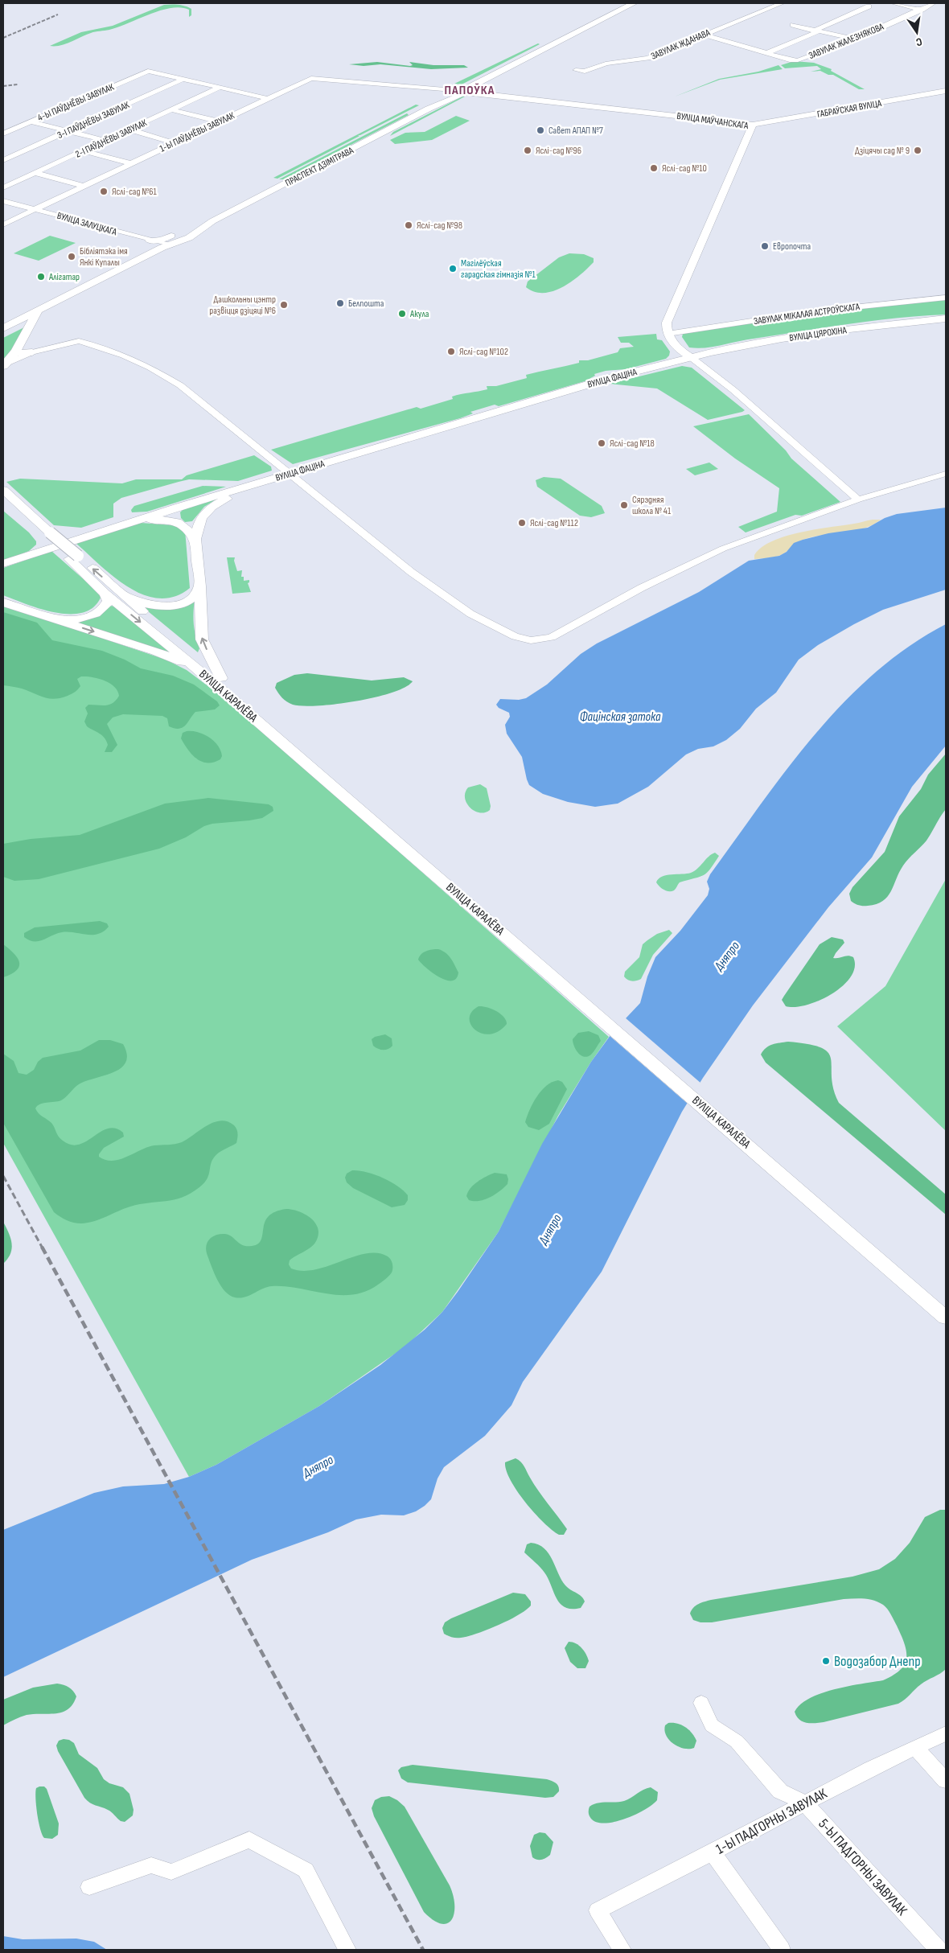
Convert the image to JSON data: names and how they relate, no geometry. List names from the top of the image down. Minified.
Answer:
{"streets":{"main road":["ГАБРАЎСКАЯ ВУЛІЦА","ВУЛІЦА МАЎЧАНСКАГА","ПРАСПЕКТ ДЗІМІТРАВА","ВУЛІЦА ЦЯРОХІНА","ВУЛІЦА ФАЦІНА","ВУЛІЦА КАРАЛЁВА"],"street":["ЗАВУЛАК ЖАЛЕЗНЯКОВА","ЗАВУЛАК ЖДАНАВА","4-Ы ПАЎДНЁВЫ ЗАВУЛАК","3-І ПАЎДНЁВЫ ЗАВУЛАК","1-Ы ПАЎДНЁВЫ ЗАВУЛАК","2-І ПАЎДНЁВЫ ЗАВУЛАК","ВУЛІЦА ЗАЛУЦКАГА","ЗАВУЛАК МІКАЛАЯ АСТРОЎСКАГА","1-Ы ПАДГОРНЫ ЗАВУЛАК","5-Ы ПАДГОРНЫ ЗАВУЛАК"]},"crossings":[["4-Ы ПАЎДНЁВЫ ЗАВУЛАК","3-І ПАЎДНЁВЫ ЗАВУЛАК"],["ГАБРАЎСКАЯ ВУЛІЦА","ВУЛІЦА МАЎЧАНСКАГА"],["ВУЛІЦА МАЎЧАНСКАГА","1-Ы ПАЎДНЁВЫ ЗАВУЛАК"],["ВУЛІЦА МАЎЧАНСКАГА","ПРАСПЕКТ ДЗІМІТРАВА"],["ВУЛІЦА МАЎЧАНСКАГА","ЗАВУЛАК МІКАЛАЯ АСТРОЎСКАГА"],["1-Ы ПАЎДНЁВЫ ЗАВУЛАК","ПРАСПЕКТ ДЗІМІТРАВА"],["1-Ы ПАЎДНЁВЫ ЗАВУЛАК","ВУЛІЦА ЗАЛУЦКАГА"],["ПРАСПЕКТ ДЗІМІТРАВА","ВУЛІЦА ЗАЛУЦКАГА"],["ВУЛІЦА ЦЯРОХІНА","ВУЛІЦА ФАЦІНА"],["1-Ы ПАДГОРНЫ ЗАВУЛАК","5-Ы ПАДГОРНЫ ЗАВУЛАК"]],"districts":["ПАПОЎКА"],"water":["Фацінская затока","Дняпро"],"places":["Савет АПАП №7","Яслі-сад №96","Дзіцячы сад № 9","Яслі-сад №10","Яслі-сад №61","Яслі-сад №98","Европочта","Бібліятэка імя Янкі Купалы","Магілёўская гарадская гімназія №1","Алігатар","Белпошта","Дашкольны цэнтр развіцця дзіцяці №6","Акула","Яслі-сад №102","Яслі-сад №18","Сярэдняя школа № 41","Яслі-сад №112","Водозабор Днепр"],"north":"bottom"}
